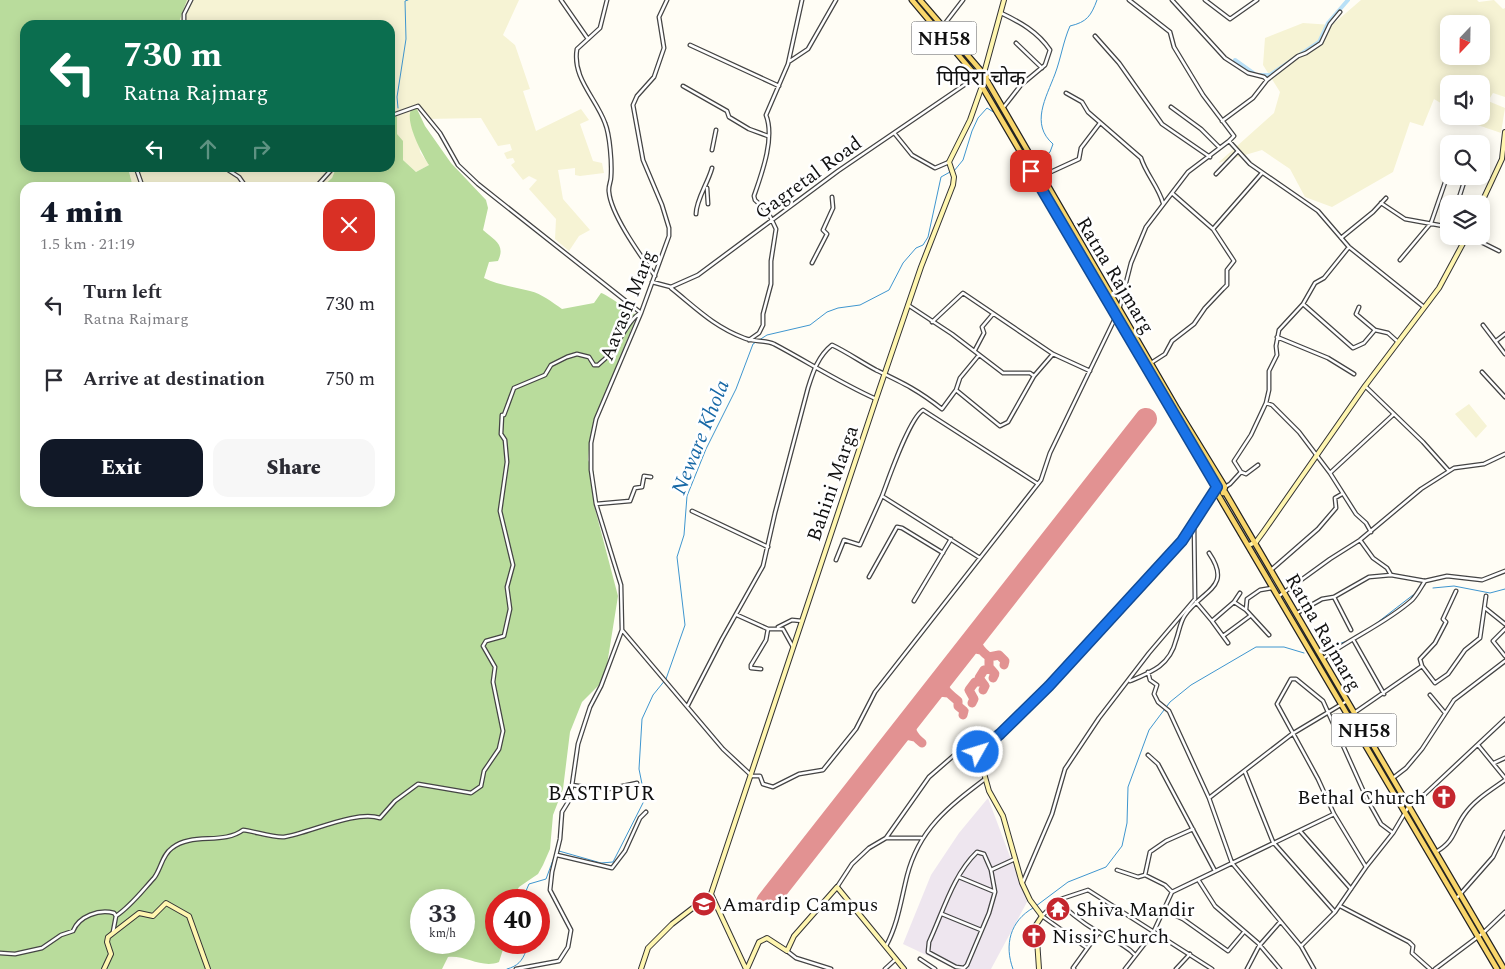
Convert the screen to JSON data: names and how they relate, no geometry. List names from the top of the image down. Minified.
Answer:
{"streets":{"main road":["NH58","Ratna Rajmarg"],"street":["Gagretal Road","Aavash Marg","Bahini Marga"]},"crossings":[["NH58","Gagretal Road"],["NH58","Ratna Rajmarg"],["Gagretal Road","Ratna Rajmarg"]],"districts":["पिपिरा चोक","BASTIPUR"],"water":["Neware Khola"],"places":{"church":["Bethal Church","Nissi Church"],"school or university":["Amardip Campus"],"temple":["Shiva Mandir"]},"north":"bottom","page":{"turn":["730 m","Ratna Rajmarg"],"heading":["4 min","1.5 km · 21:19"],"list":[{"name":"Turn left","note":"Ratna Rajmarg","value":"730 m"},{"name":"Arrive at destination","value":"750 m"}],"buttons":["Exit","Share"],"speed":"33 km/h","limit":"40"}}
